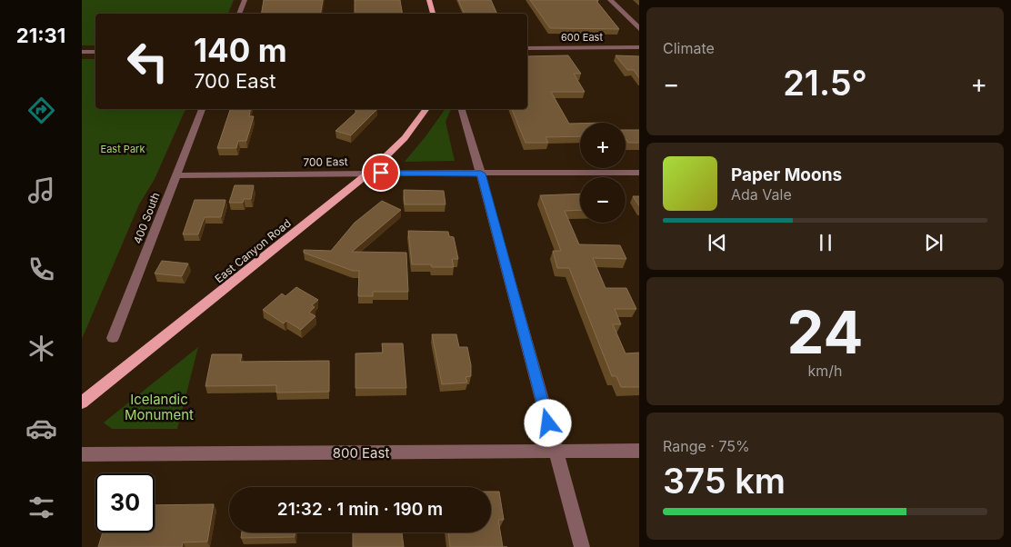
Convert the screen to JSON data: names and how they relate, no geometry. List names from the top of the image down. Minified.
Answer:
{"streets":{"main road":["East Canyon Road"],"street":["600 East","700 East","400 South","800 East"]},"crossings":[["700 East","400 South"],["700 East","East Canyon Road"]],"parks":["East Park","Icelandic Monument"],"page":{"tabs":"21:31","tile":["Climate",["24","km/h"],["Range · 75%","375 km"]],"turn":["140 m","700 East"],"heat":["−","21.5°","+"],"map_buttons":["+","−"],"song":["Paper Moons","Ada Vale"],"limit":"30","trip":"21:32 · 1 min · 190 m"}}
